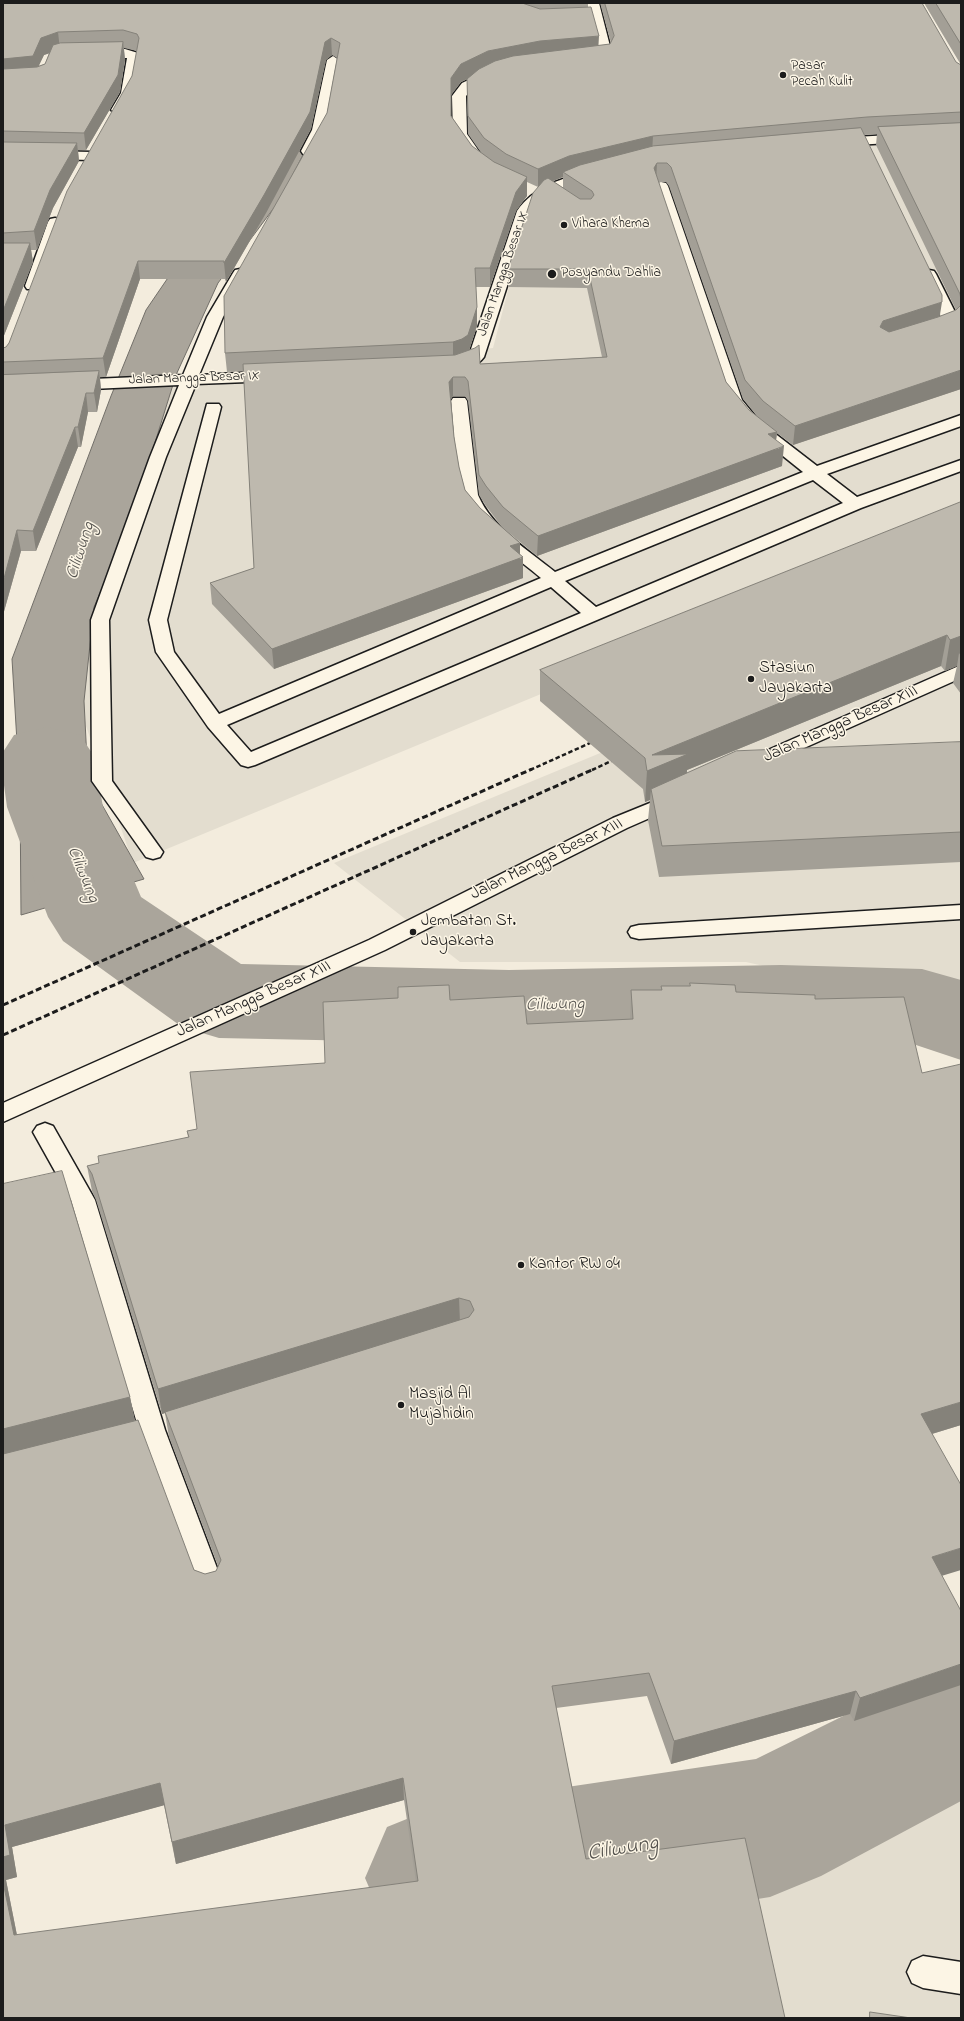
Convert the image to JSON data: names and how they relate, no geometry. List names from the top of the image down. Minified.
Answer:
{"streets":{"street":["Jalan Mangga Besar IX","Jalan Mangga Besar XIII"]},"water":["Ciliwung"],"places":["Pasar Pecah Kulit","Vihara Khema","Posyandu Dahlia","Stasiun Jayakarta","Jembatan St. Jayakarta","Kantor RW 04","Masjid Al Mujahidin"]}
